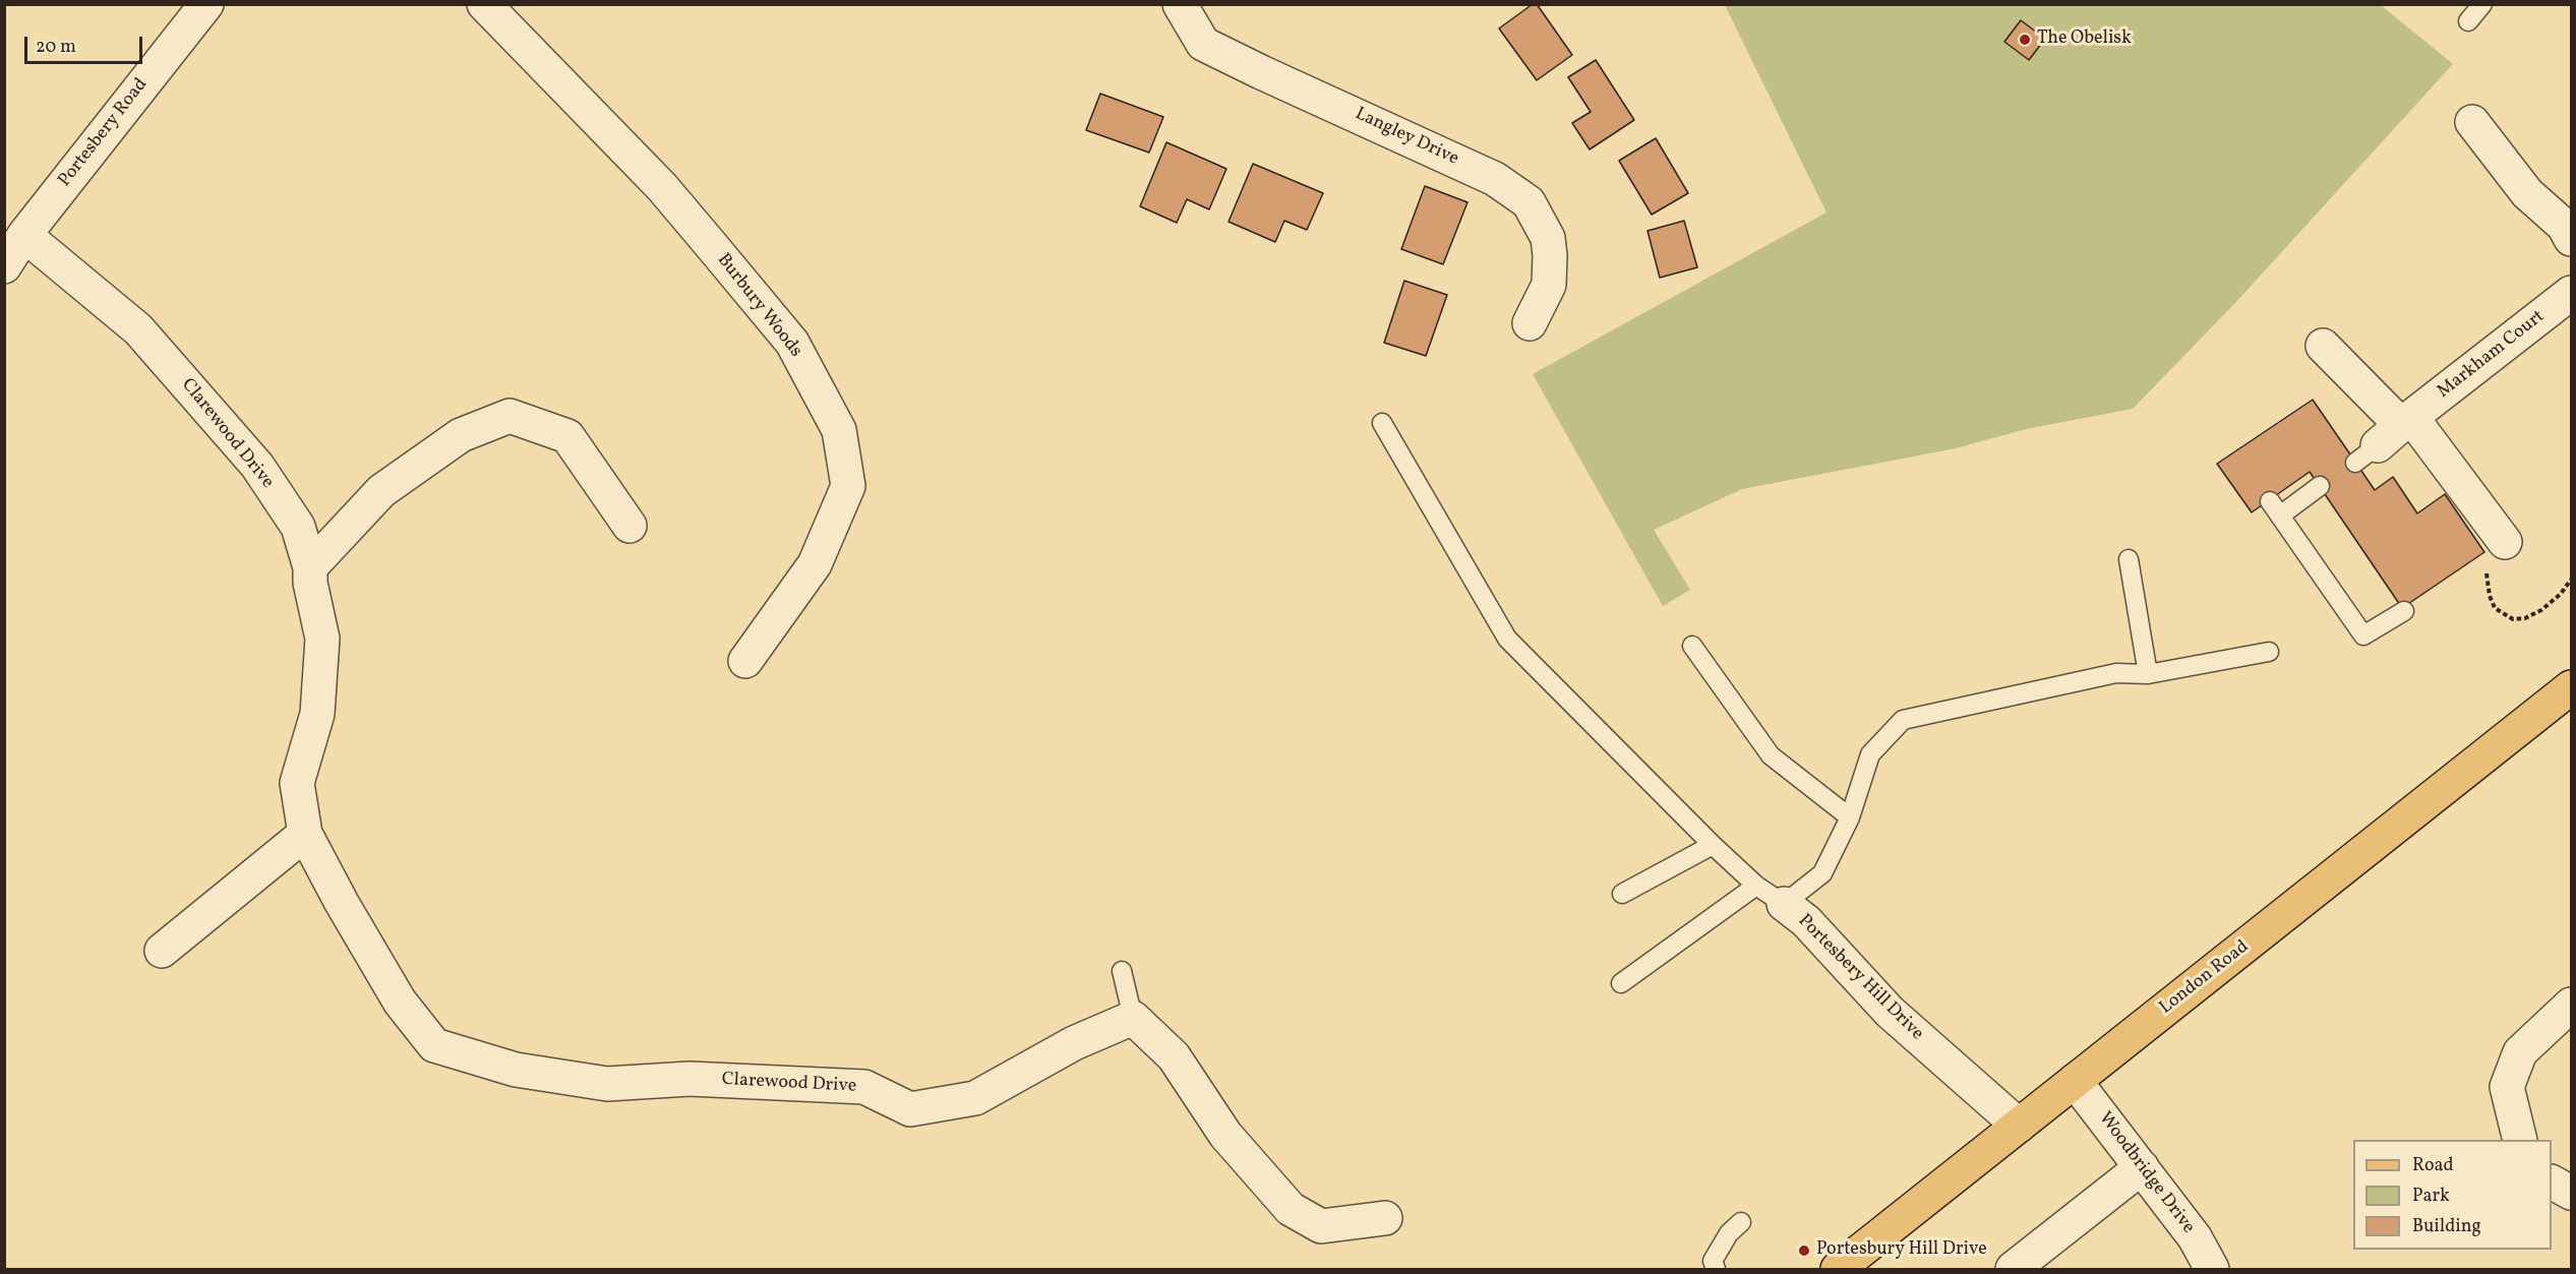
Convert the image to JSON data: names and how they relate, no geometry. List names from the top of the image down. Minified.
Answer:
{"streets":{"main road":["London Road"],"street":["Portesbery Road","Langley Drive","Burbury Woods","Markham Court","Clarewood Drive","Portesbery Hill Drive","Woodbridge Drive"]},"crossings":[["Portesbery Road","Clarewood Drive"],["Portesbery Hill Drive","London Road"],["London Road","Woodbridge Drive"]],"places":["The Obelisk","Portesbury Hill Drive"],"legend":["Road","Park","Building"],"scale_bar":"20 m"}
